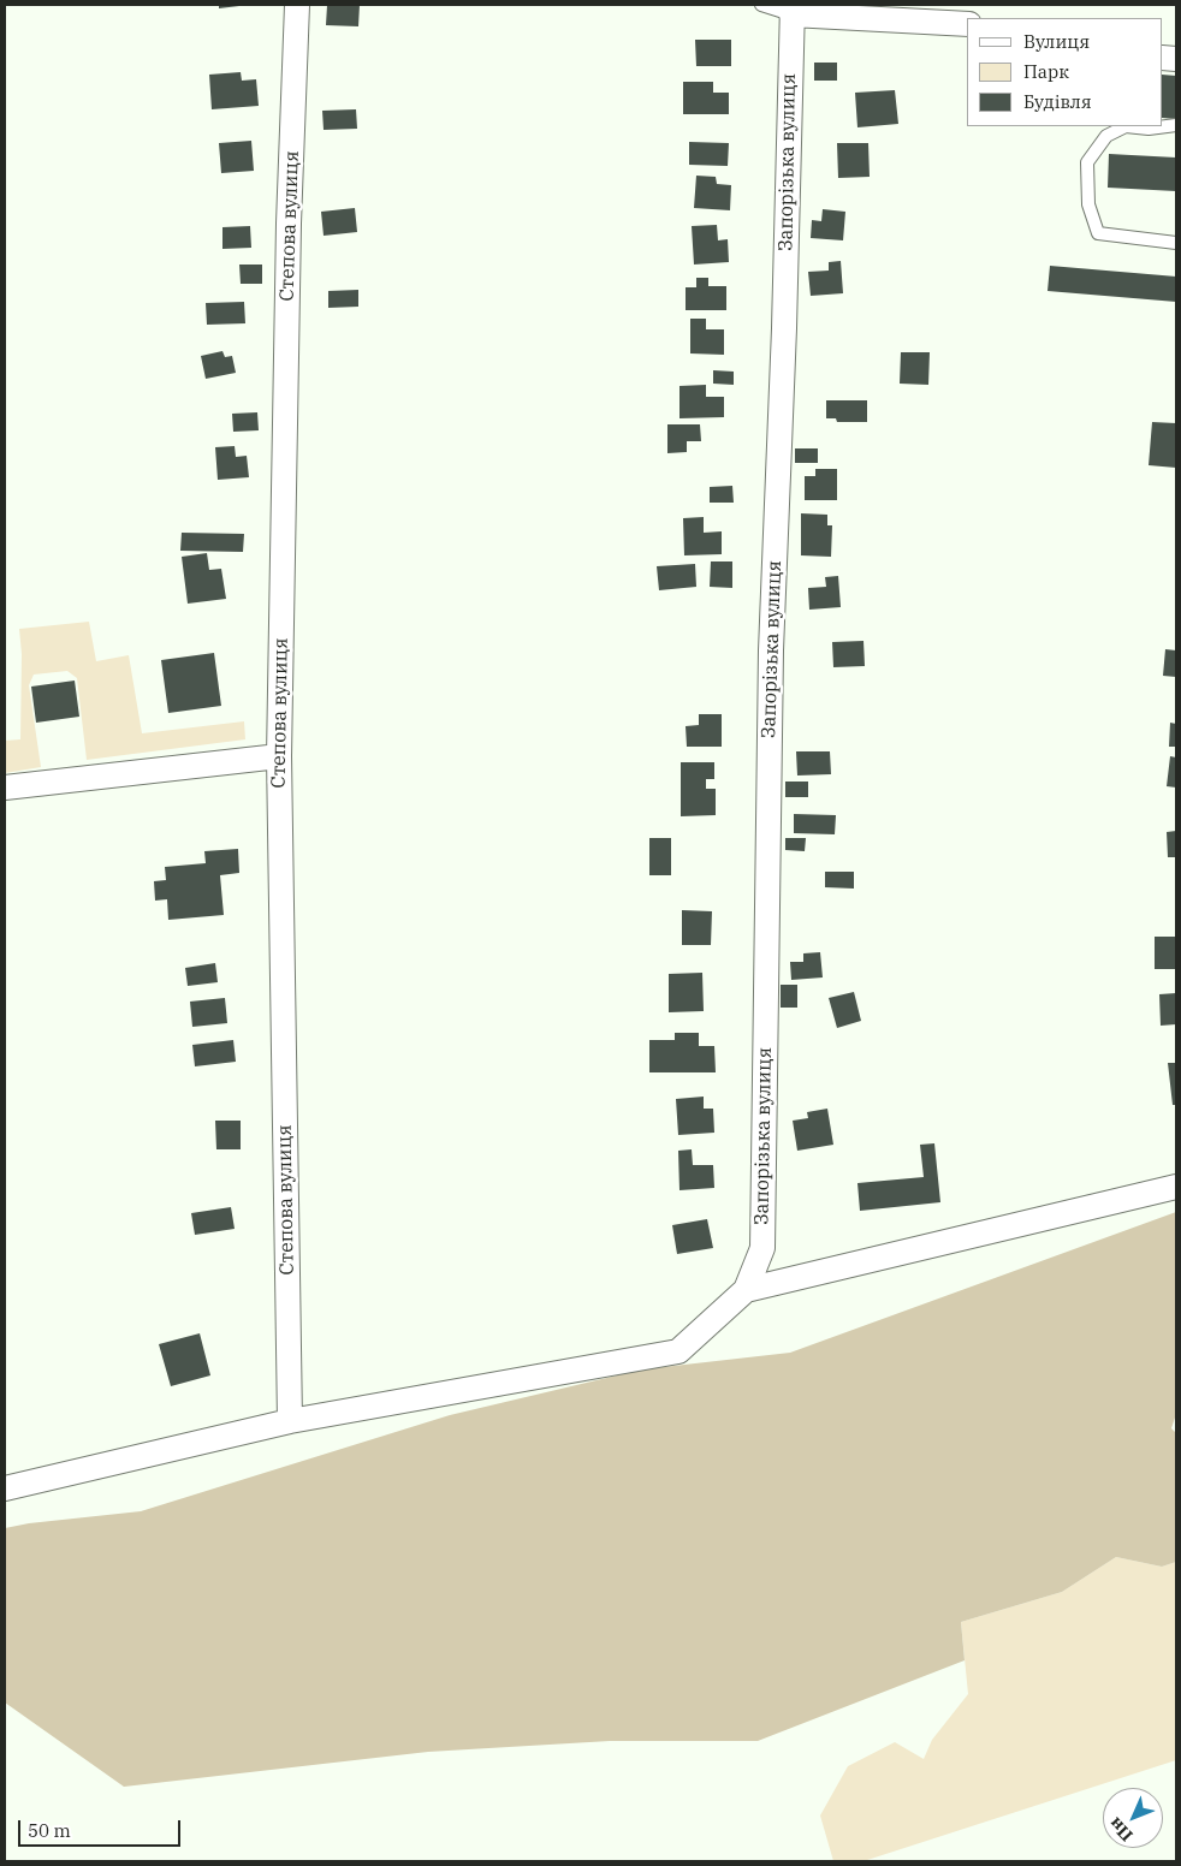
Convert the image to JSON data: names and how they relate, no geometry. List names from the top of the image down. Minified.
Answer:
{"streets":{"street":["Запорізька вулиця","Степова вулиця"]},"legend":["Вулиця","Парк","Будівля"],"scale_bar":"50 m","north":"bottom left"}
